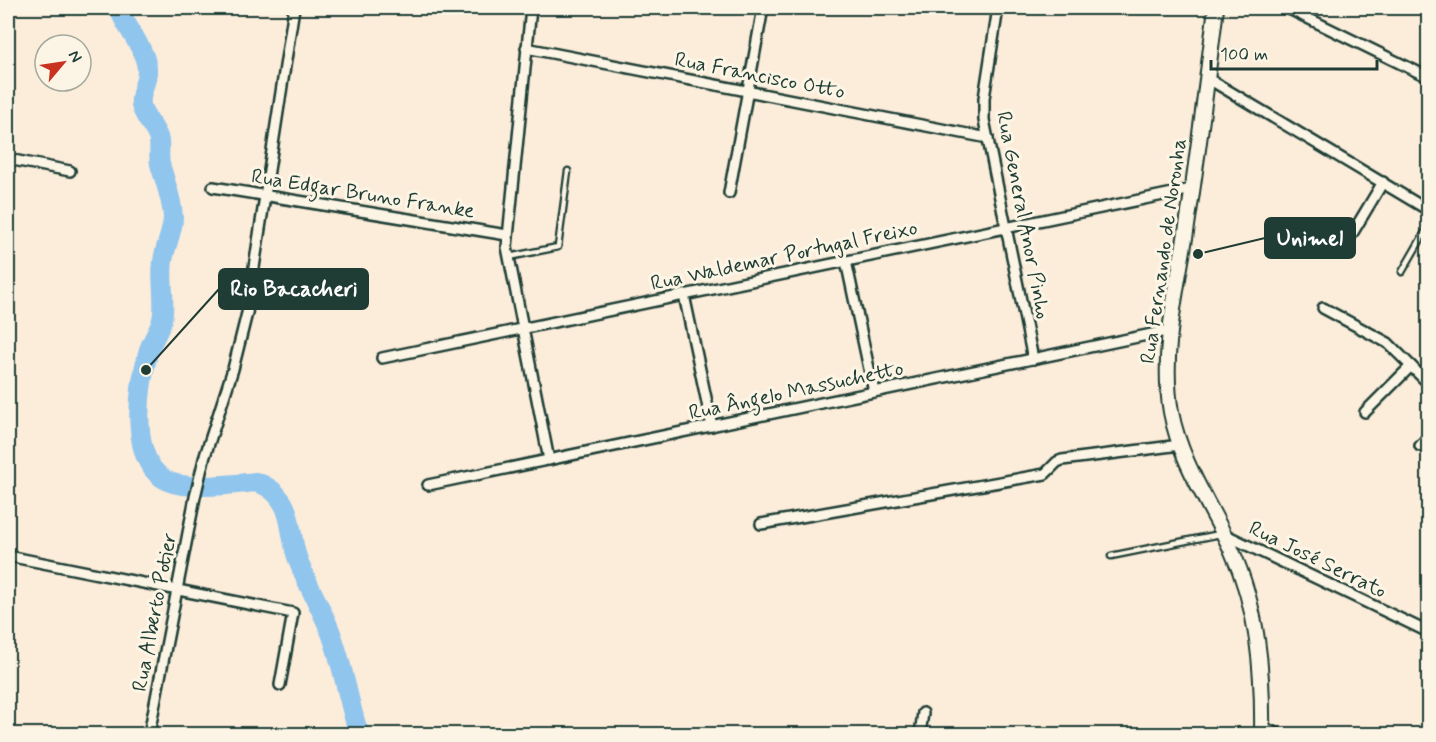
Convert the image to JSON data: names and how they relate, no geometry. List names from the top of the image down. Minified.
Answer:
{"streets":{"main road":["Rua Fernando de Noronha"],"street":["Rua Francisco Otto","Rua Edgar Bruno Franke","Rua General Anor Pinho","Rua Waldemar Portugal Freixo","Rua Ângelo Massuchetto","Rua José Serrato","Rua Alberto Potier"]},"crossings":[["Rua Francisco Otto","Rua General Anor Pinho"],["Rua Edgar Bruno Franke","Rua Alberto Potier"],["Rua General Anor Pinho","Rua Waldemar Portugal Freixo"],["Rua General Anor Pinho","Rua Ângelo Massuchetto"],["Rua Fernando de Noronha","Rua Waldemar Portugal Freixo"],["Rua Fernando de Noronha","Rua Ângelo Massuchetto"],["Rua Fernando de Noronha","Rua José Serrato"]],"places":["Unimel","Rio Bacacheri"],"scale_bar":"100 m","north":"top right"}
